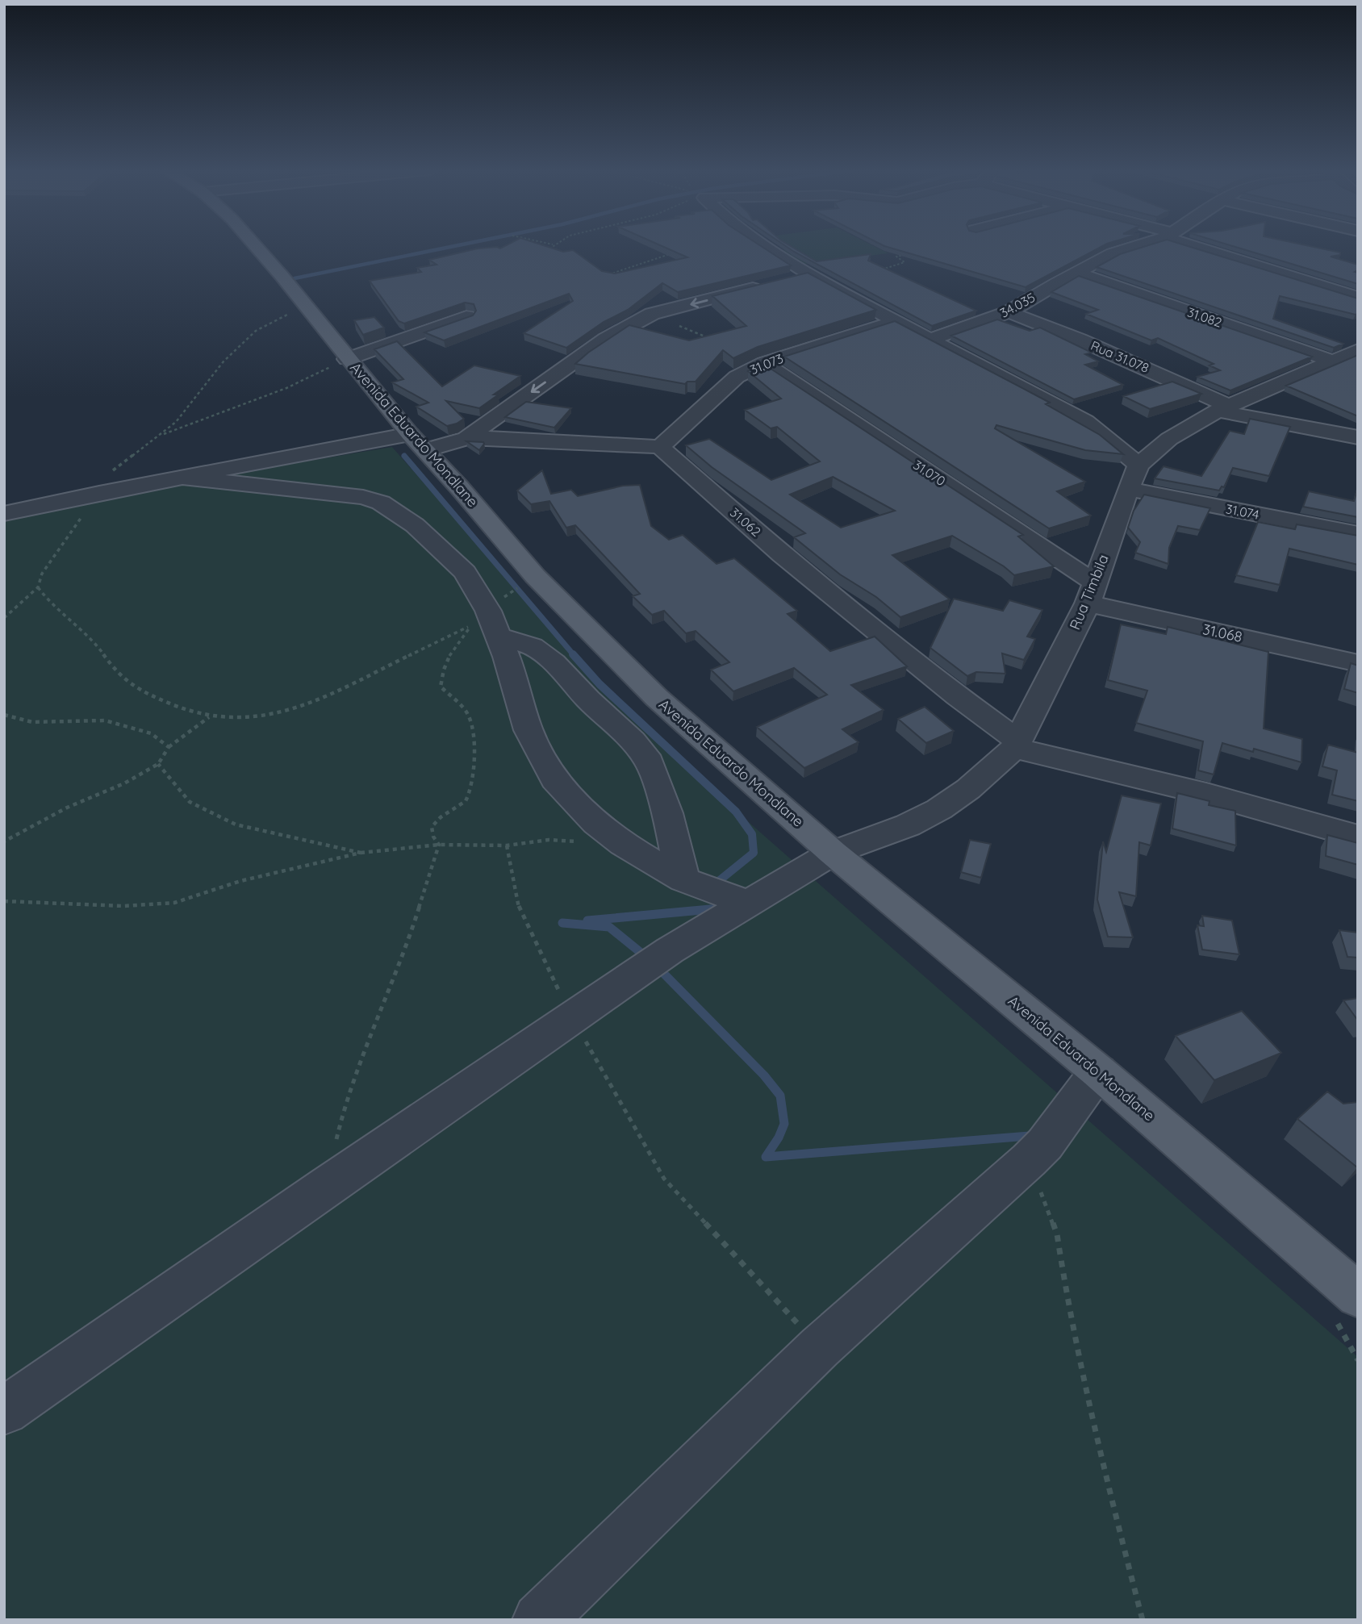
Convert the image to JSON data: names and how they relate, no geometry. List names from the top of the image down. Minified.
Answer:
{"streets":{"main road":["Avenida Eduardo Mondlane"],"street":["34.035","31.082","Rua 31.078","31.073","31.070","31.074","31.062","Rua Timbila","31.068"]},"crossings":[["34.035","31.082"],["34.035","Rua 31.078"],["31.082","Rua Timbila"],["Rua 31.078","Rua Timbila"],["31.073","31.070"],["31.073","31.062"],["Avenida Eduardo Mondlane","Rua Timbila"],["31.070","Rua Timbila"],["31.070","31.068"],["31.074","Rua Timbila"],["31.062","Rua Timbila"],["Rua Timbila","31.068"]]}
